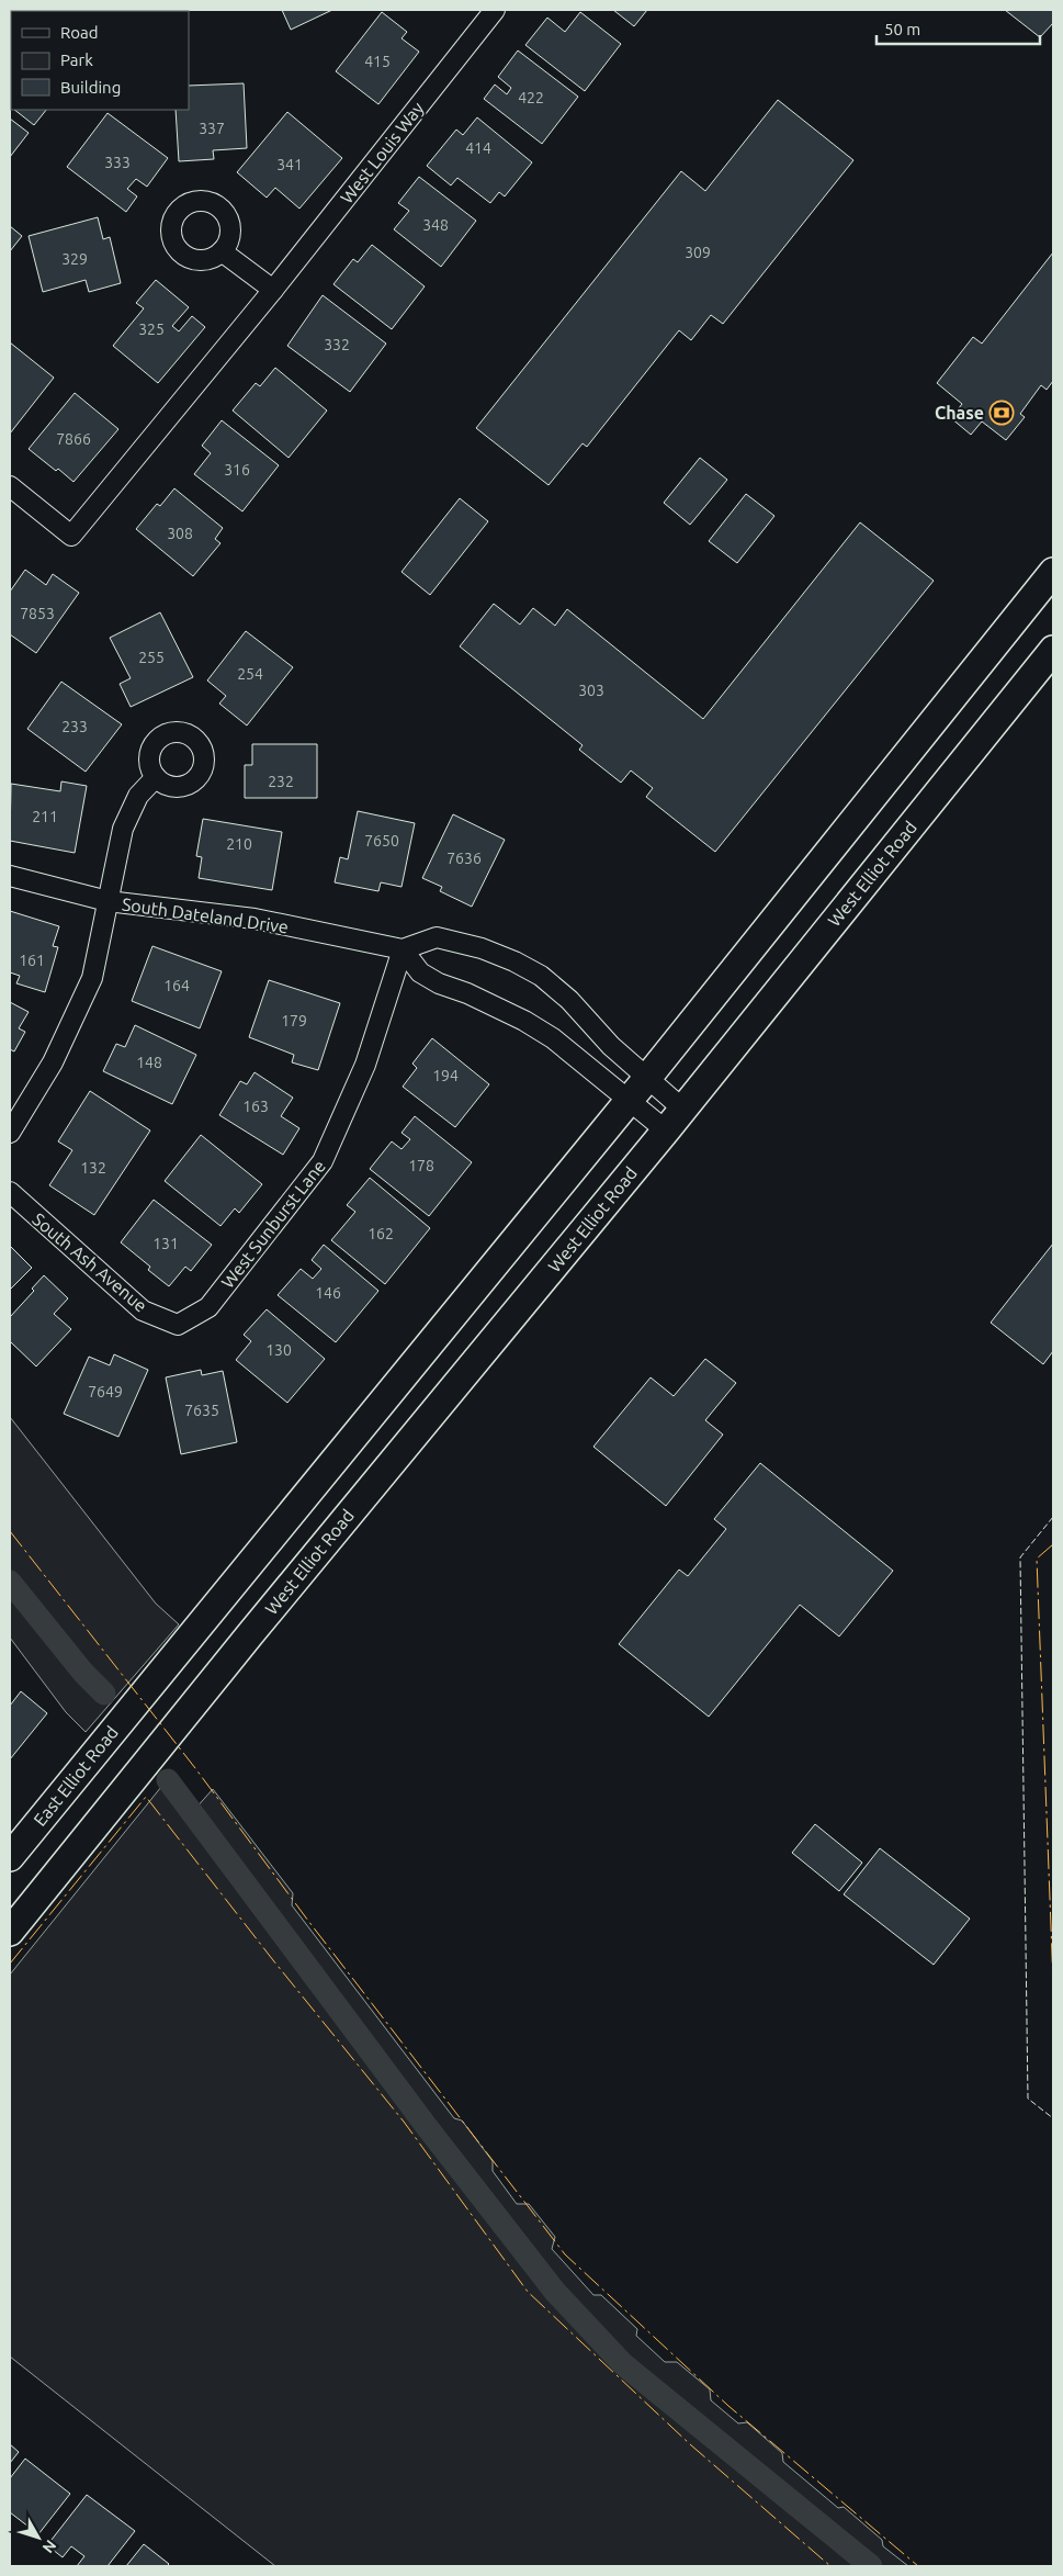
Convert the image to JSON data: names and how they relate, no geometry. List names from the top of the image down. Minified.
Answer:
{"streets":{"main road":["West Elliot Road","East Elliot Road"],"street":["West Louis Way","South Dateland Drive","West Sunburst Lane","South Ash Avenue"]},"crossings":[["South Dateland Drive","West Sunburst Lane"],["West Sunburst Lane","South Ash Avenue"]],"places":{"bank":["Chase"]},"house_numbers":["415","422","337","414","333","341","348","309","329","325","332","7866","316","308","7853","255","254","303","233","232","211","7650","210","7636","161","164","179","148","194","163","178","132","162","131","146","130","7649","7635"],"legend":["Road","Park","Building"],"scale_bar":"50 m","north":"bottom right"}
